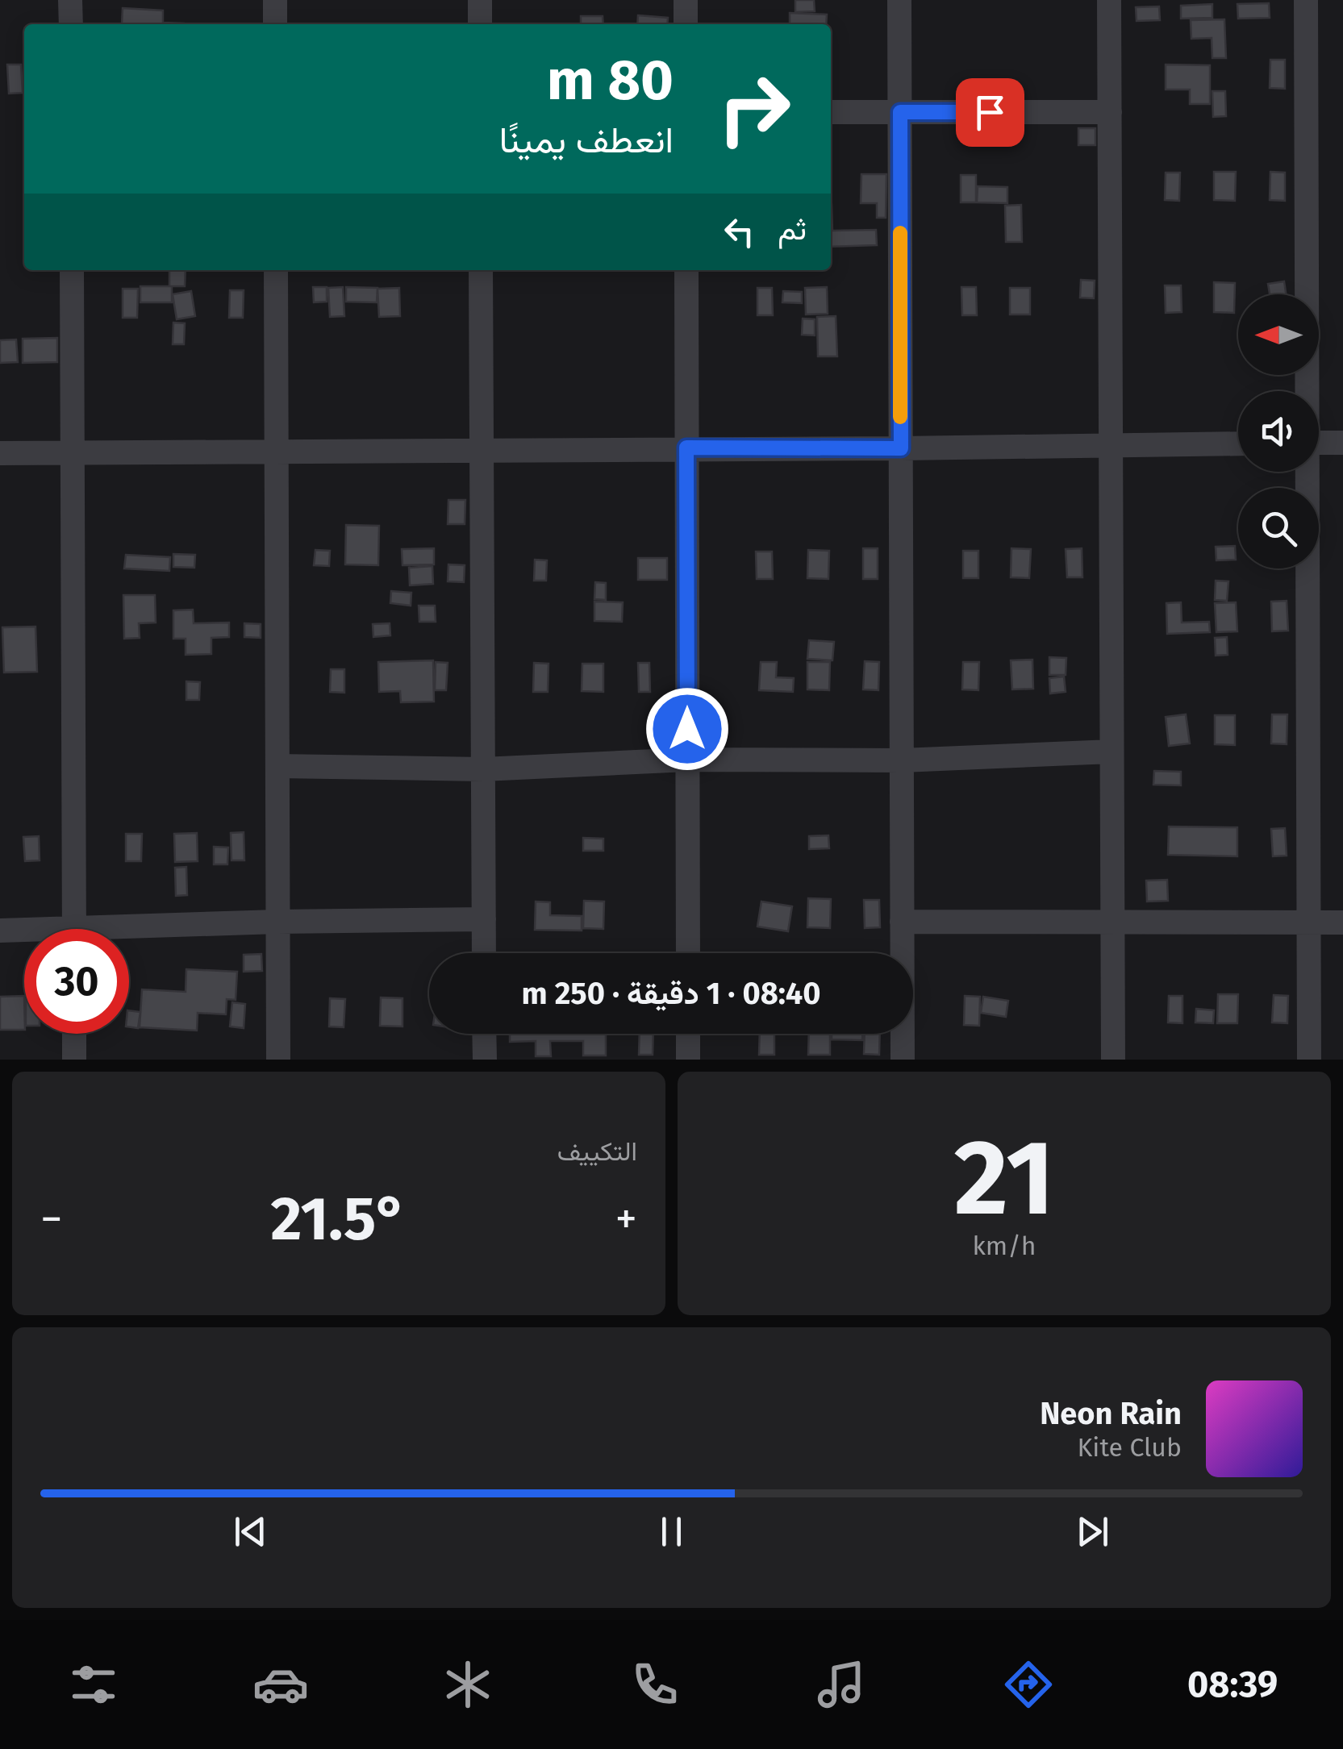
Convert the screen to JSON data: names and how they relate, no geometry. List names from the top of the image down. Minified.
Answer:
{"north":"left","page":{"turn":["80 m","انعطف يمينًا"],"then":"ثم","limit":"30","trip":"08:40 · 1 دقيقة · 250 m","tile":[["21","km/h"],"التكييف"],"heat":["−","21.5°","+"],"song":["Neon Rain","Kite Club"],"tabs":"08:39"}}
